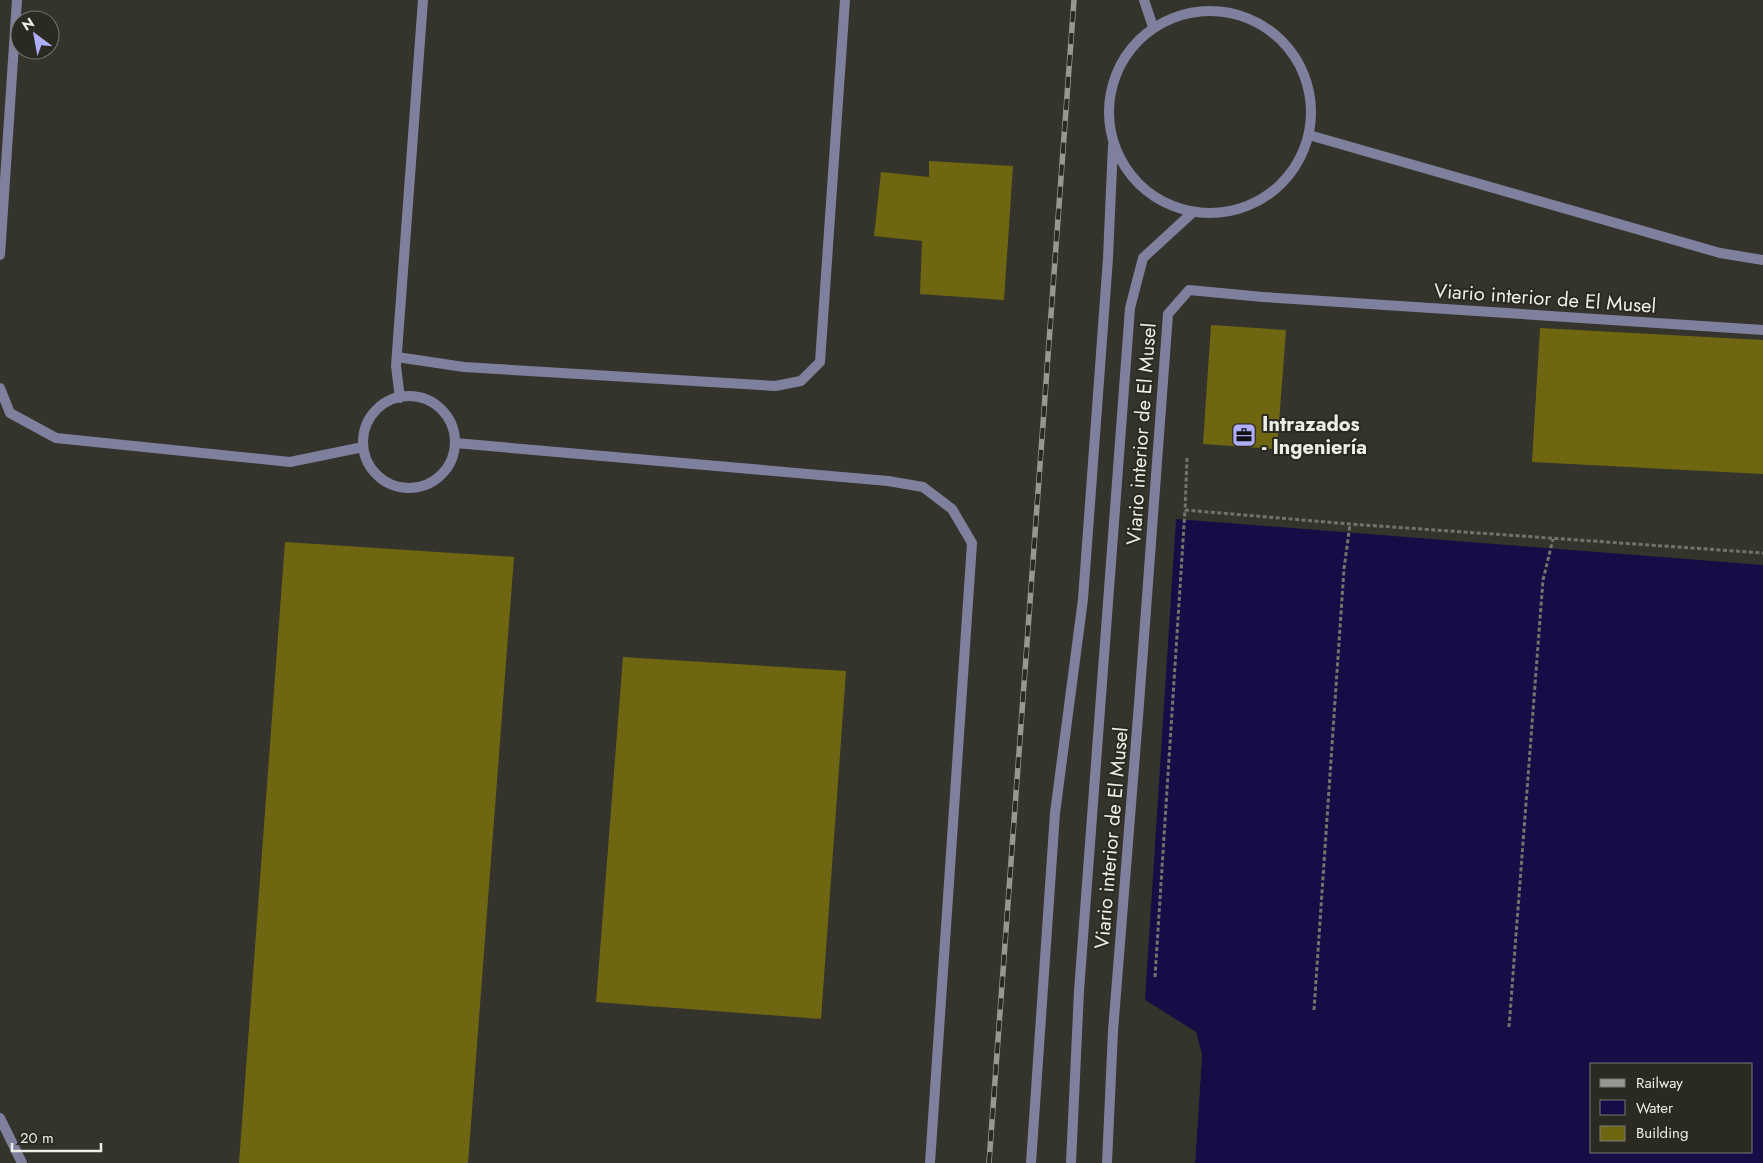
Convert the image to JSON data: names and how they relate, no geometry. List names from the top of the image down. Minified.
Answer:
{"streets":{"lane":["Viario interior de El Musel"]},"places":{"office":["Intrazados - Ingeniería"]},"legend":["Railway","Water","Building"],"scale_bar":"20 m","north":"top left"}
